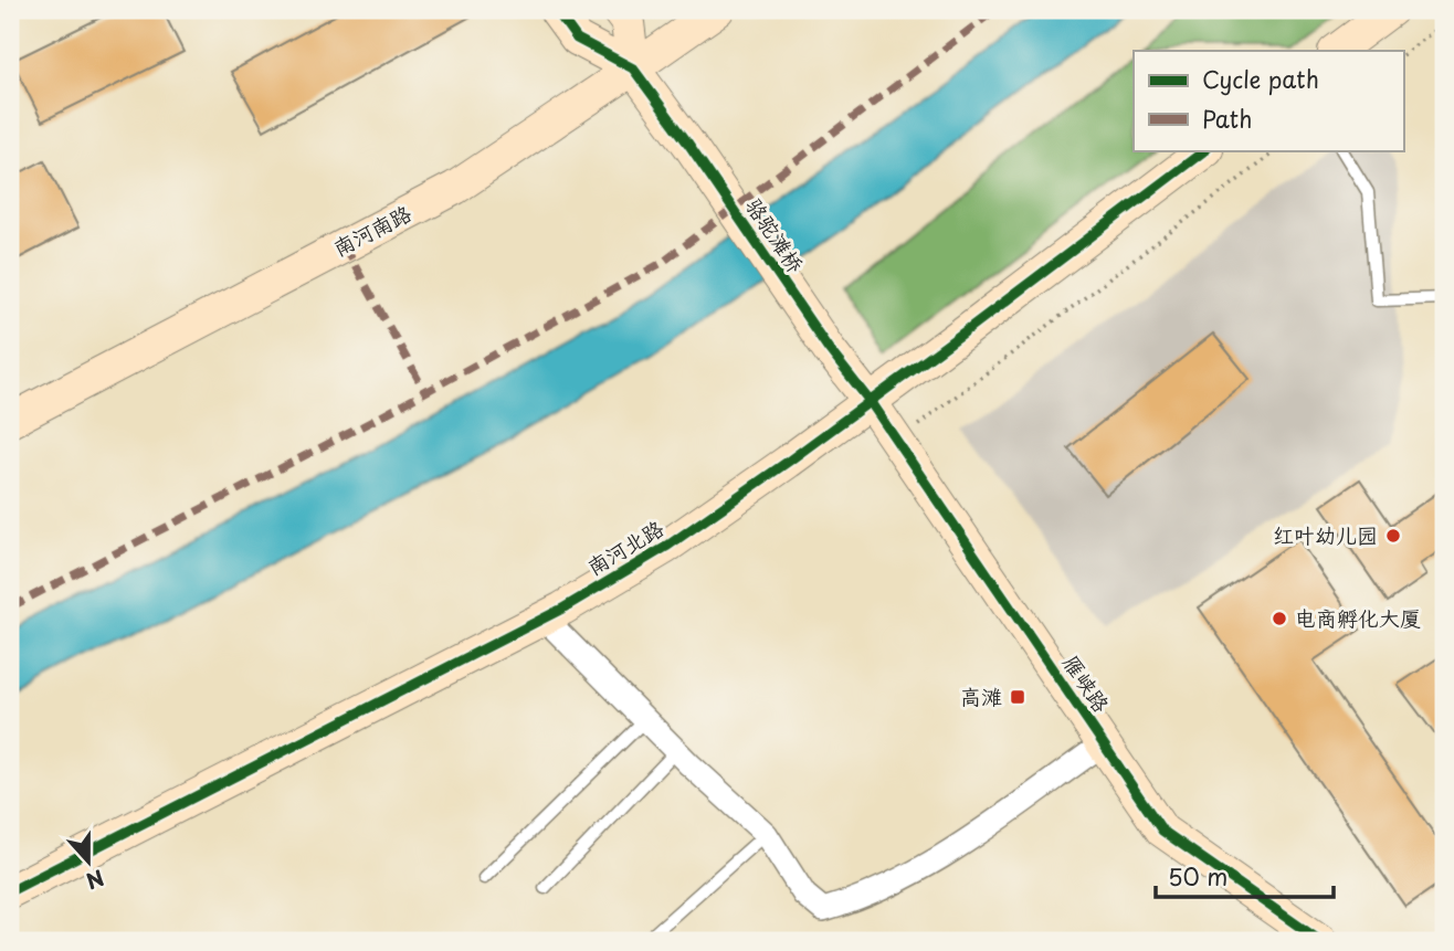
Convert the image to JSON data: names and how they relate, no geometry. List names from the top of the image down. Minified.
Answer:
{"streets":{"street":["南河南路","骆驼滩桥","南河北路","雁峡路"]},"crossings":[["南河南路","骆驼滩桥"],["骆驼滩桥","南河北路"],["骆驼滩桥","雁峡路"],["南河北路","雁峡路"]],"places":{"other":["红叶幼儿园","电商孵化大厦"],"transit":["高滩"]},"legend":["Cycle path","Path"],"scale_bar":"50 m","north":"bottom"}
